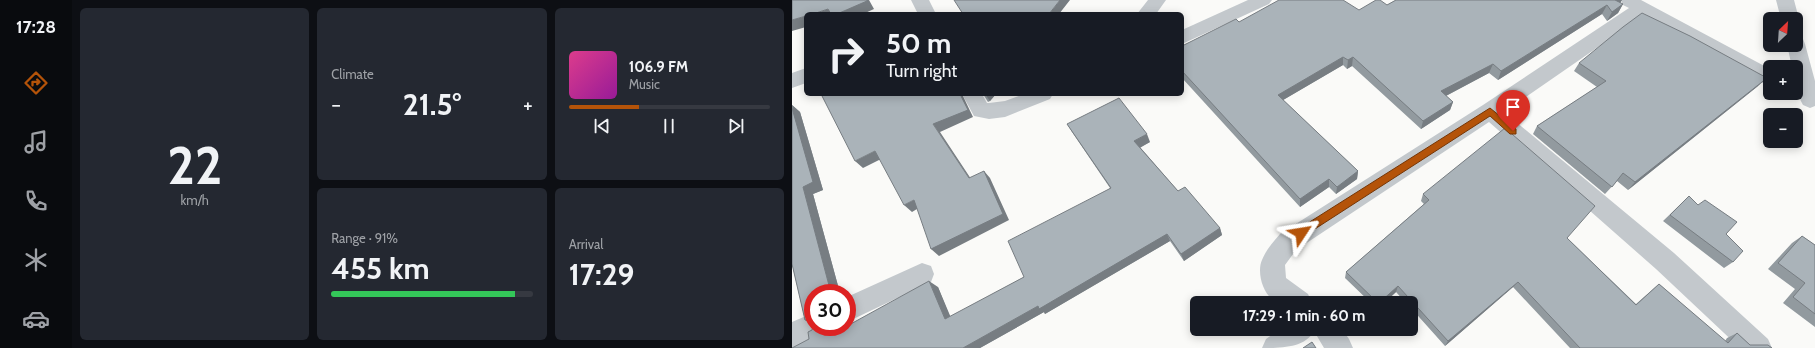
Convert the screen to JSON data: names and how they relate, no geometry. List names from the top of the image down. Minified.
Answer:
{"north":"top right","page":{"tabs":"17:28","tile":[["22","km/h"],"Climate",["Range · 91%","455 km"],["Arrival","17:29"]],"map_buttons":["+","−"],"turn":["50 m","Turn right"],"song":["106.9 FM","Music"],"heat":["−","21.5°","+"],"limit":"30","trip":"17:29 · 1 min · 60 m"}}
